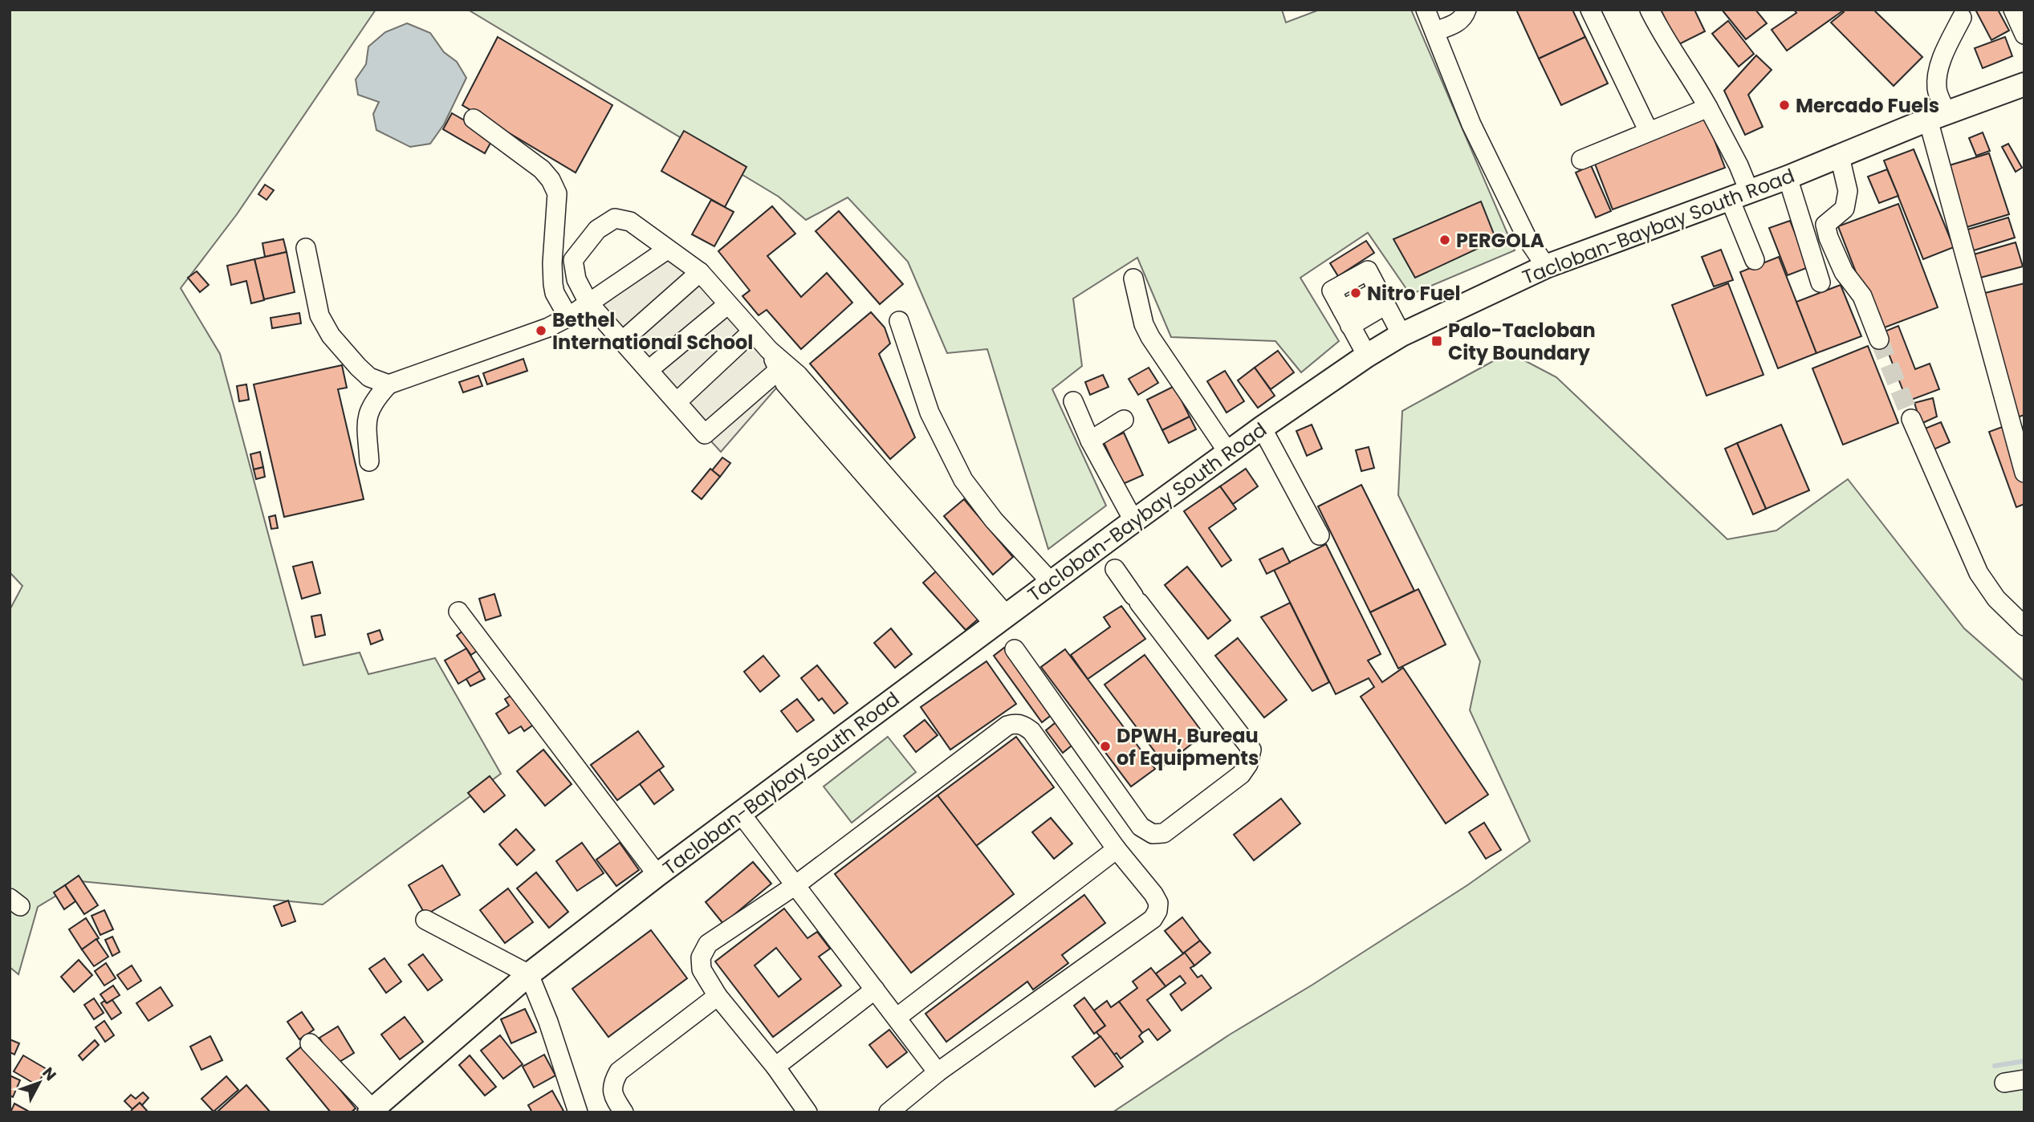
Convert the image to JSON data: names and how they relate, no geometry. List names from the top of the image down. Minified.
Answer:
{"streets":{"main road":["Tacloban-Baybay South Road"]},"places":{"other":["Mercado Fuels","PERGOLA","Nitro Fuel","Bethel International School","DPWH, Bureau of Equipments"],"transit":["Palo-Tacloban City Boundary"]},"north":"top right"}
